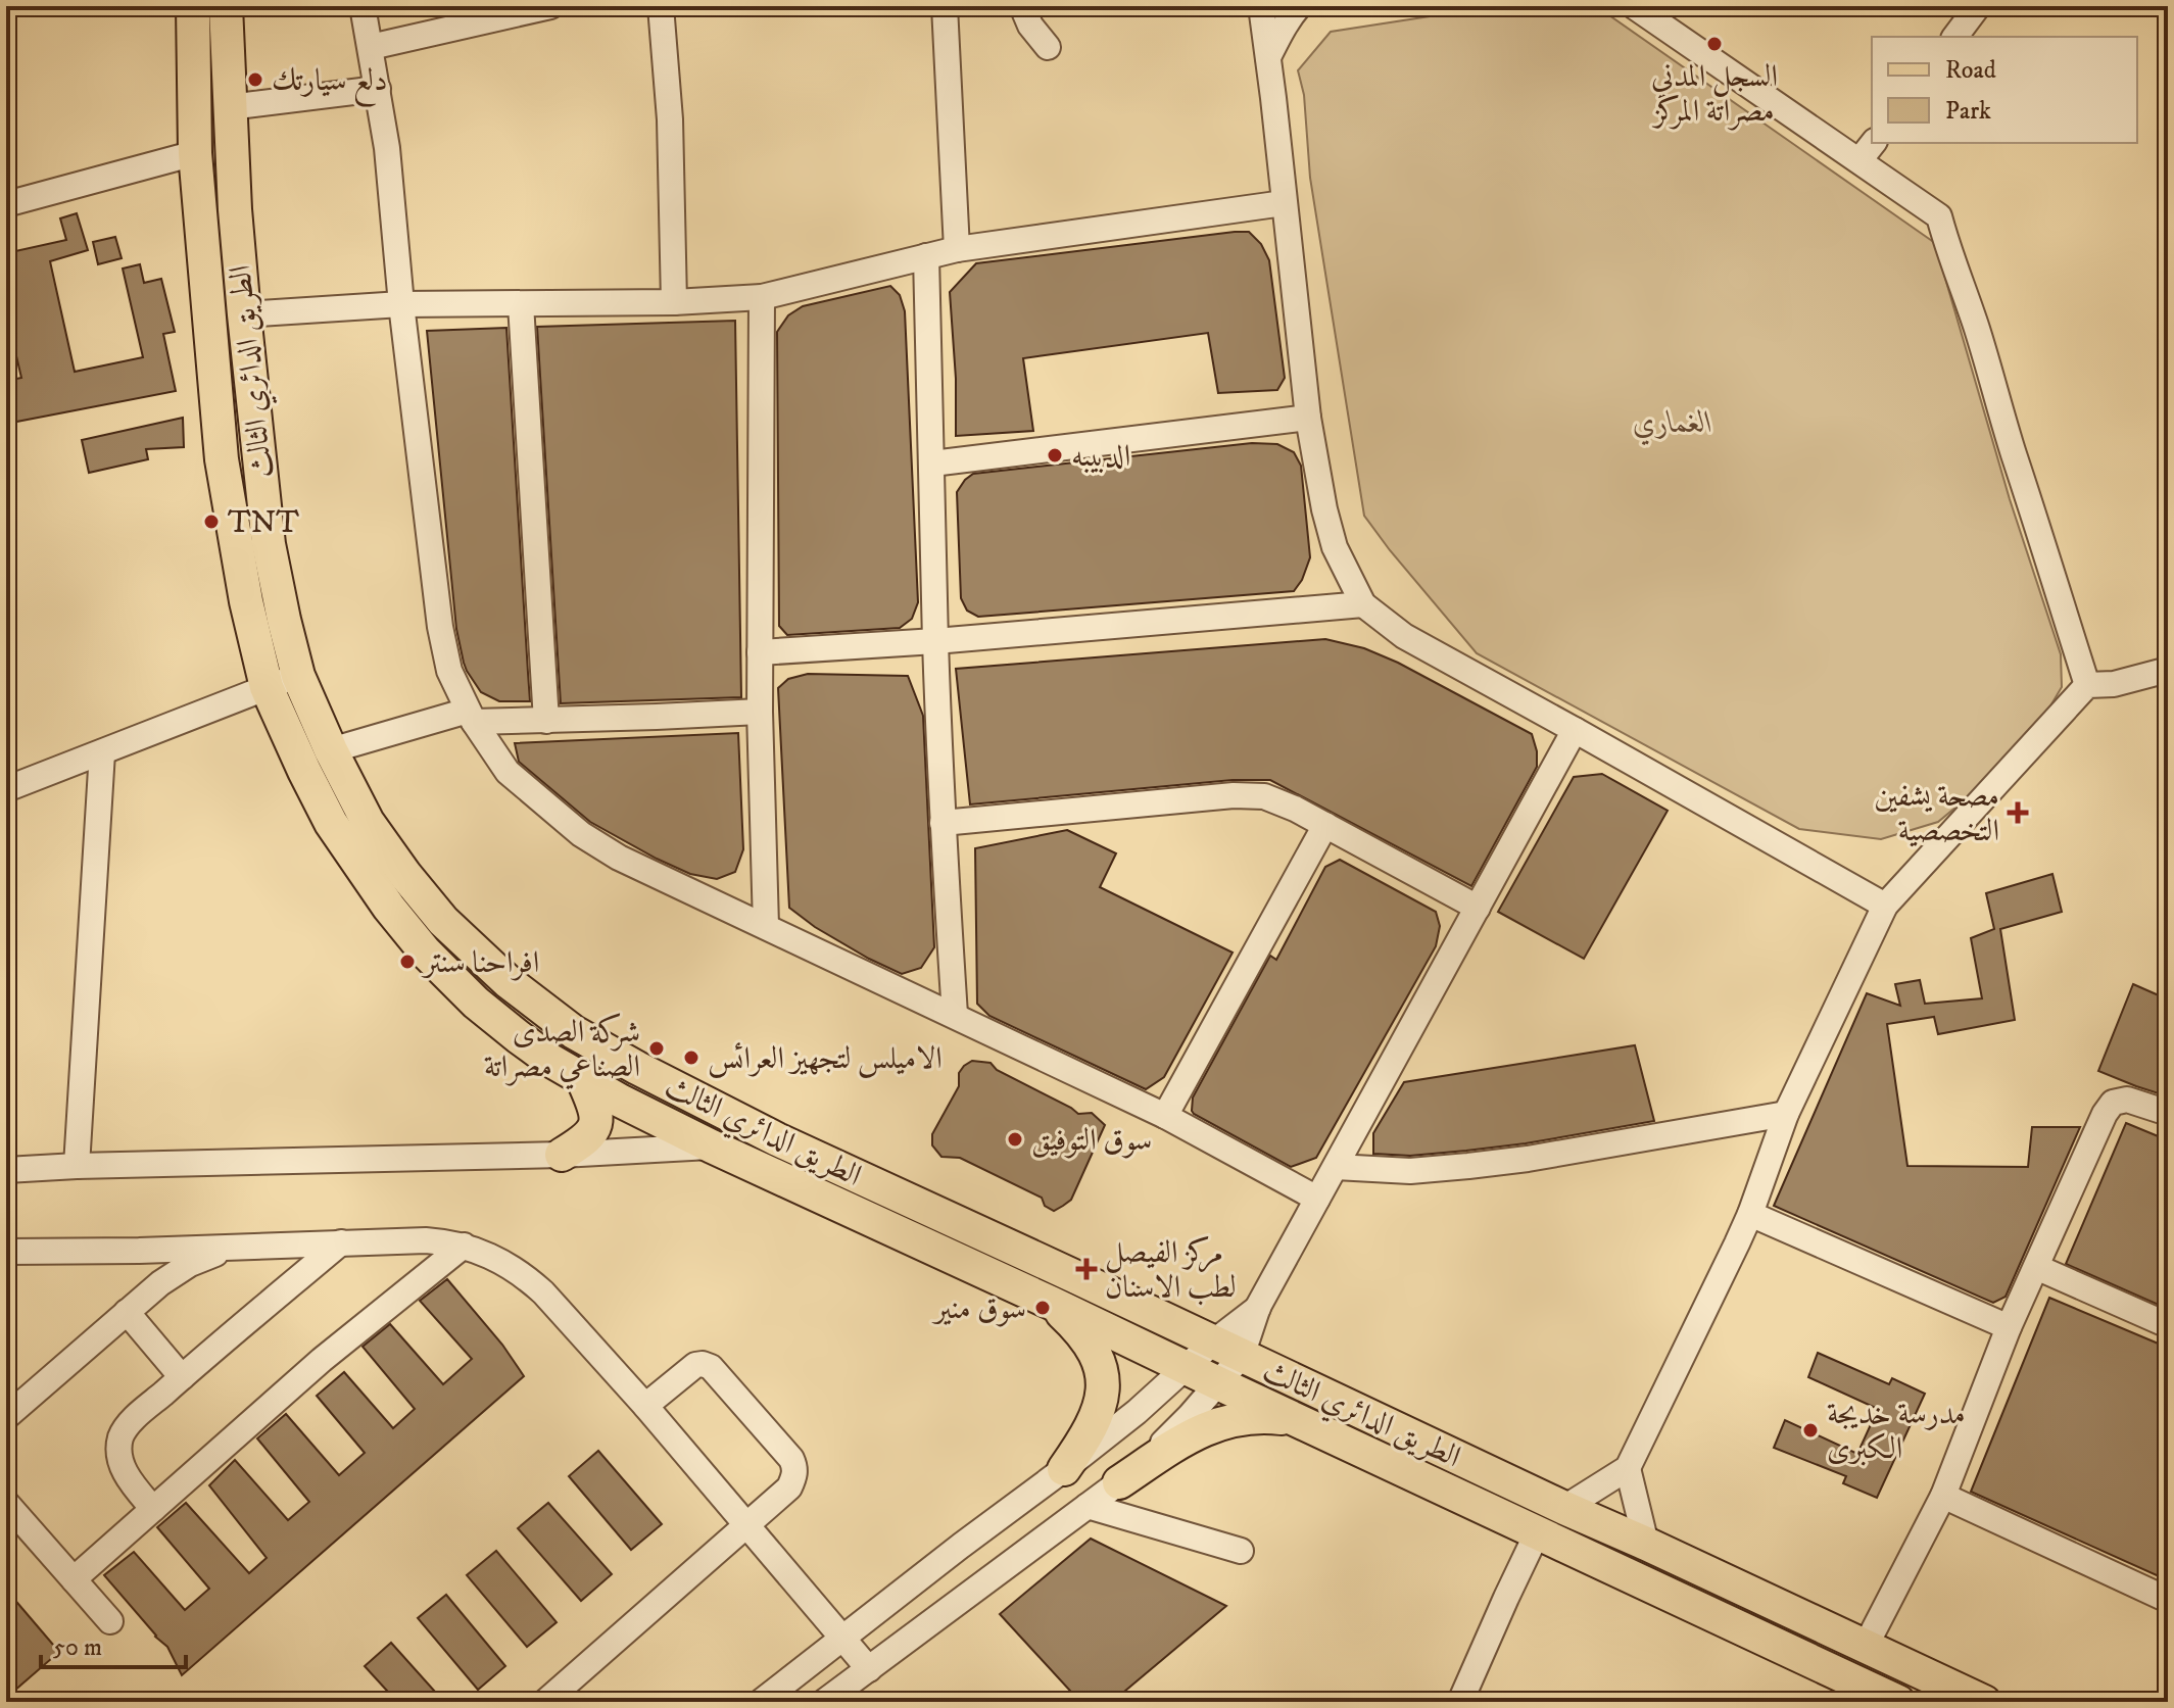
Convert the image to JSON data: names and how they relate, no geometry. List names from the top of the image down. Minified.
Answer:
{"streets":{"main road":["الطريق الدائري الثالث"]},"parks":["الغماري"],"places":{"other":["السجل المدني مصراتة المركز","دلع سيارتك","الدبيبه","TNT","افراحنا سنتر","شركة الصدى الصناعي مصراتة","الاميلس لتجهيز العرائس","سوق التوفيق","سوق منير","مدرسة خديجة الكبرى"],"health":["مصحة يشفين التخصصية","مركز الفيصل لطب الاسنان"]},"legend":["Road","Park"],"scale_bar":"50 m"}
